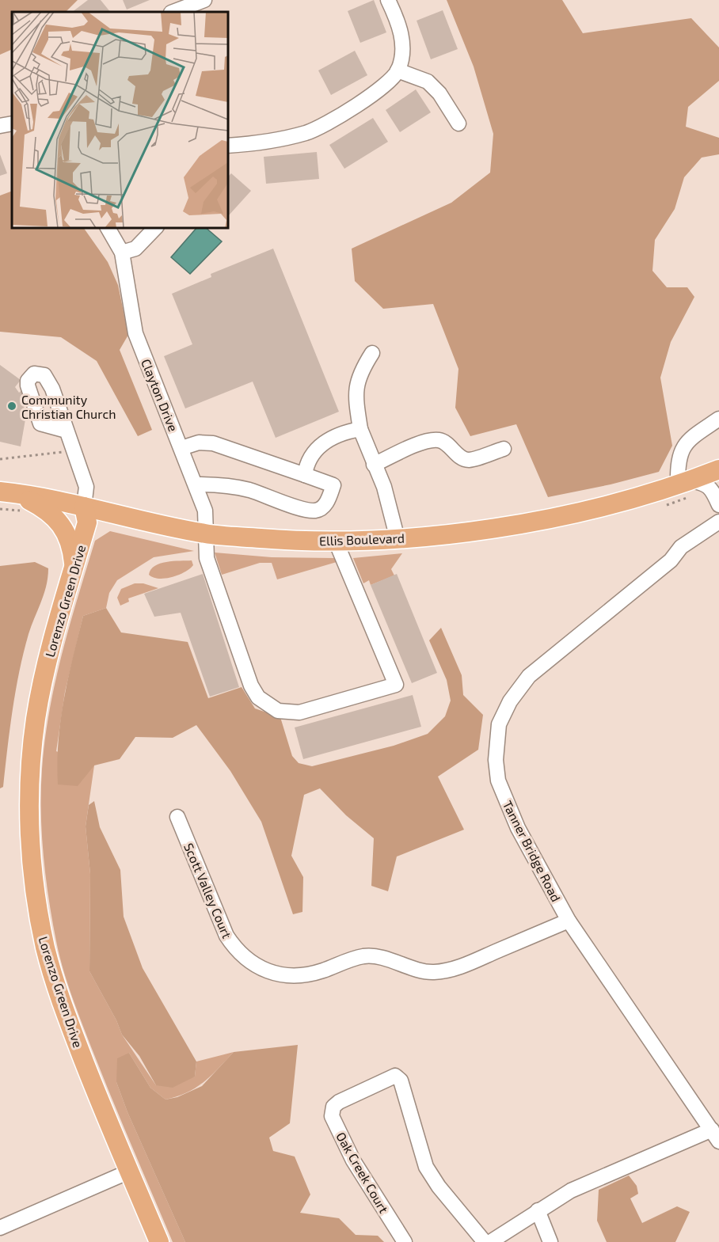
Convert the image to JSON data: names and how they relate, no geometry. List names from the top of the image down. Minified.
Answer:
{"streets":{"main road":["Ellis Boulevard","Lorenzo Green Drive"],"street":["Clayton Drive","Tanner Bridge Road","Scott Valley Court","Oak Creek Court"]},"crossings":[["Clayton Drive","Ellis Boulevard"],["Ellis Boulevard","Lorenzo Green Drive"],["Tanner Bridge Road","Scott Valley Court"]],"places":["Community Christian Church"]}
